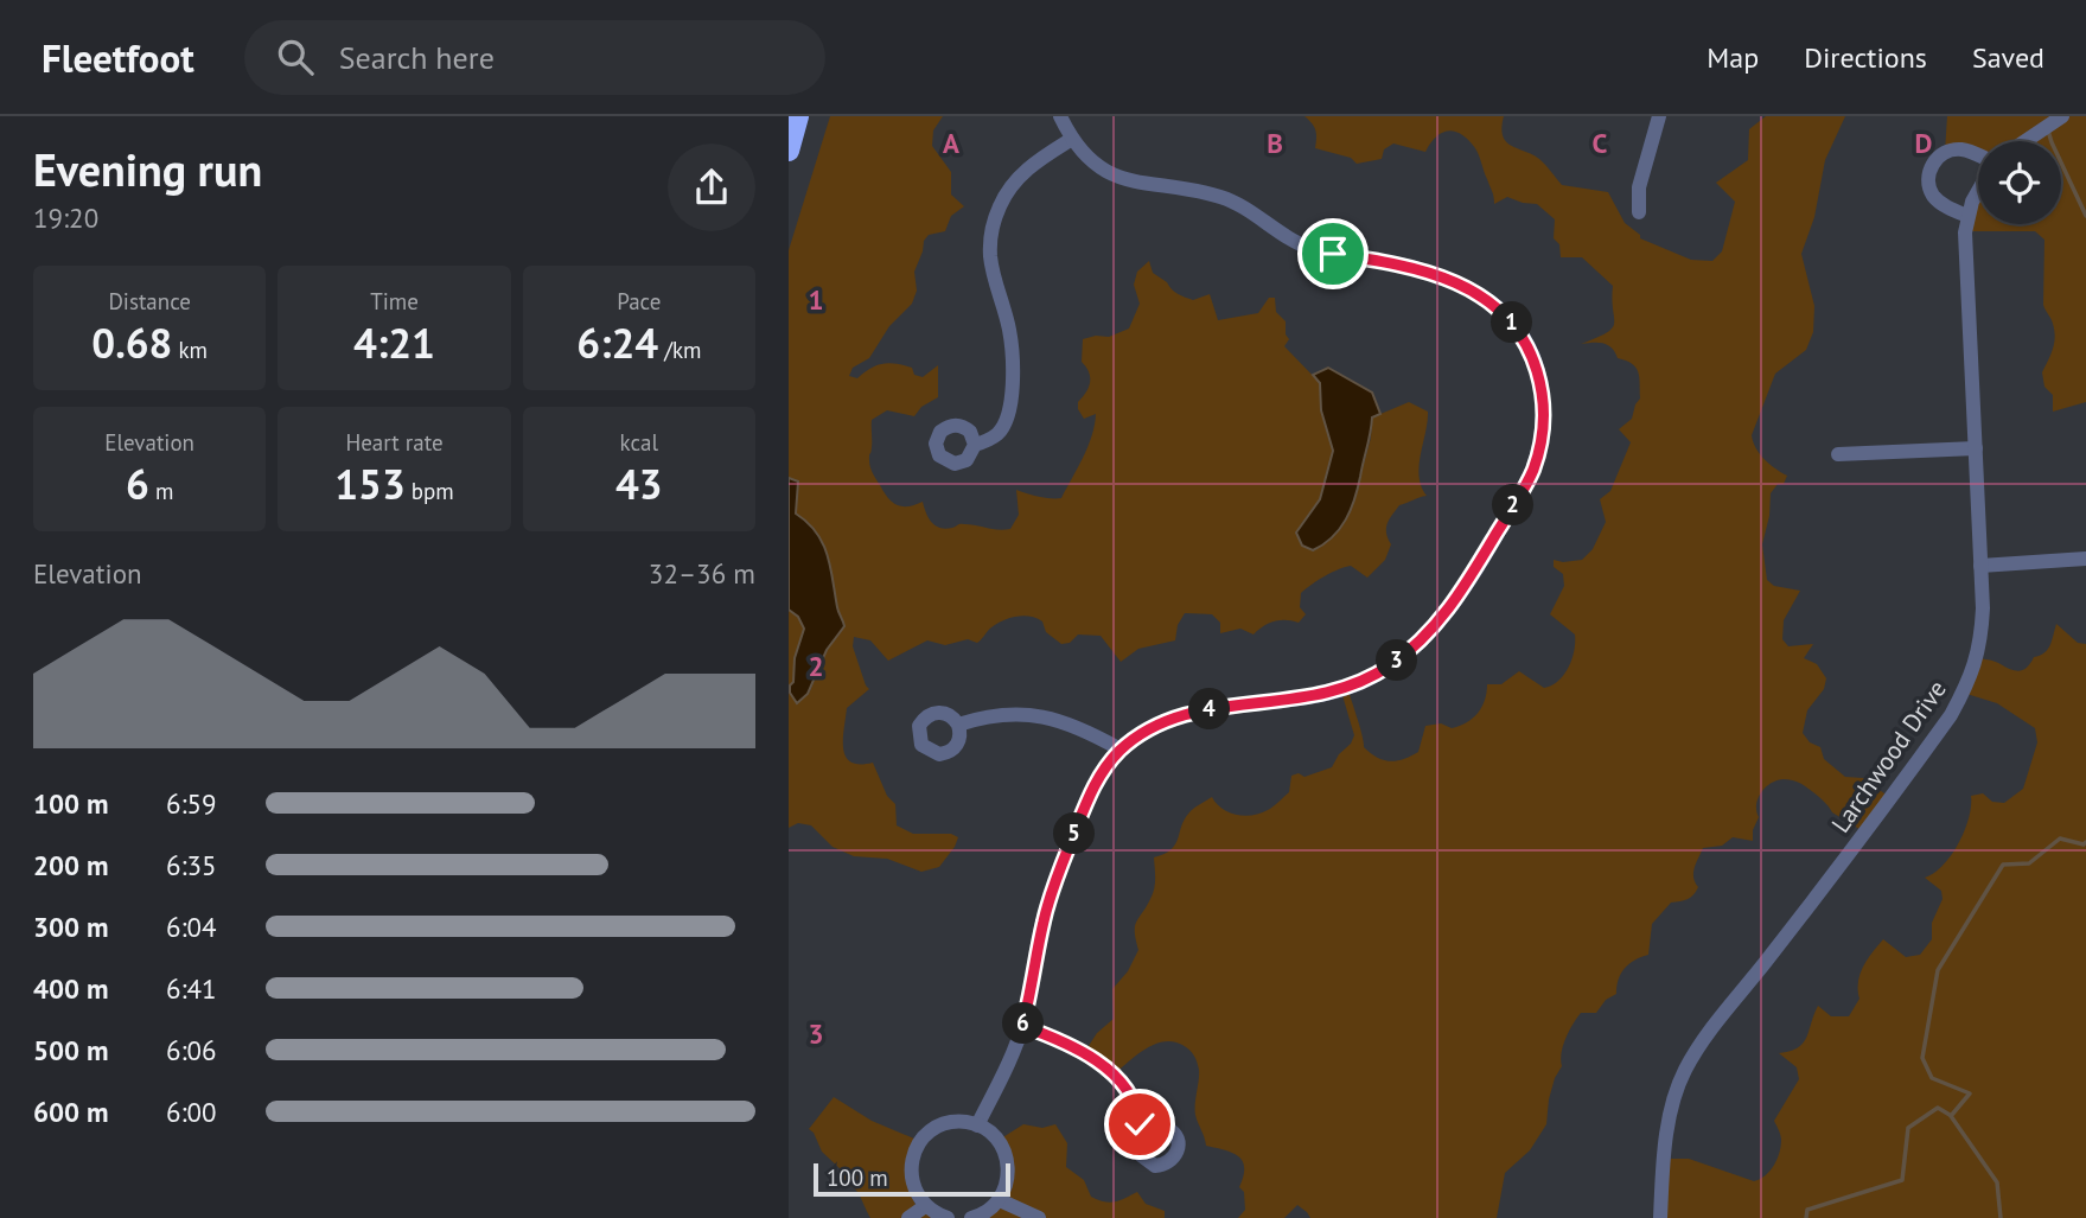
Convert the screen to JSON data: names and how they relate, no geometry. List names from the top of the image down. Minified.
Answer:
{"streets":{"street":["Larchwood Drive"]},"scale_bar":"100 m","page":{"header":"Fleetfoot","search":"Search here","nav":["Map","Directions","Saved"],"heading":["Evening run","19:20"],"stats":[["Distance","0.68 km"],["Time","4:21"],["Pace","6:24 /km"],["Elevation","6 m"],["Heart rate","153 bpm"],["kcal","43"]],"pins":["1","2","3","4","5","6"],"chart":["Elevation","32–36 m"],"list":[{"name":"100 m","note":"6:59"},{"name":"200 m","note":"6:35"},{"name":"300 m","note":"6:04"},{"name":"400 m","note":"6:41"},{"name":"500 m","note":"6:06"},{"name":"600 m","note":"6:00"}],"scale":"100 m"},"grid":{"columns":["A","B","C","D"],"rows":["1","2","3"]}}
